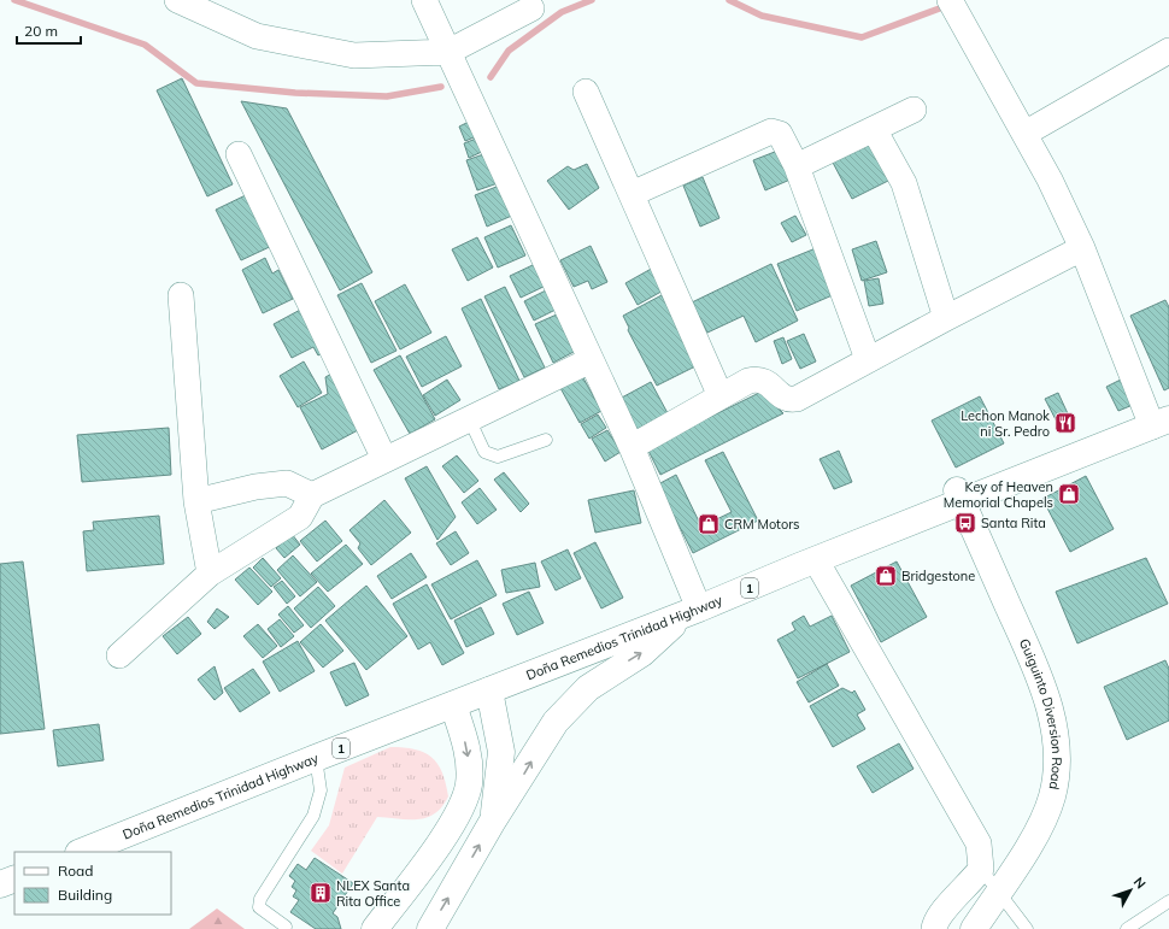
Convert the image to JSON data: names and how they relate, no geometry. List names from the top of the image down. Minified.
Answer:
{"streets":{"main road":["1","Doña Remedios Trinidad Highway","Guiguinto Diversion Road"]},"places":{"restaurant":["Lechon Manok ni Sr. Pedro"],"shop":["Key of Heaven Memorial Chapels","CRM Motors","Bridgestone"],"bus stop":["Santa Rita"],"building":["NLEX Santa Rita Office"]},"legend":["Road","Building"],"scale_bar":"20 m","north":"top right"}
